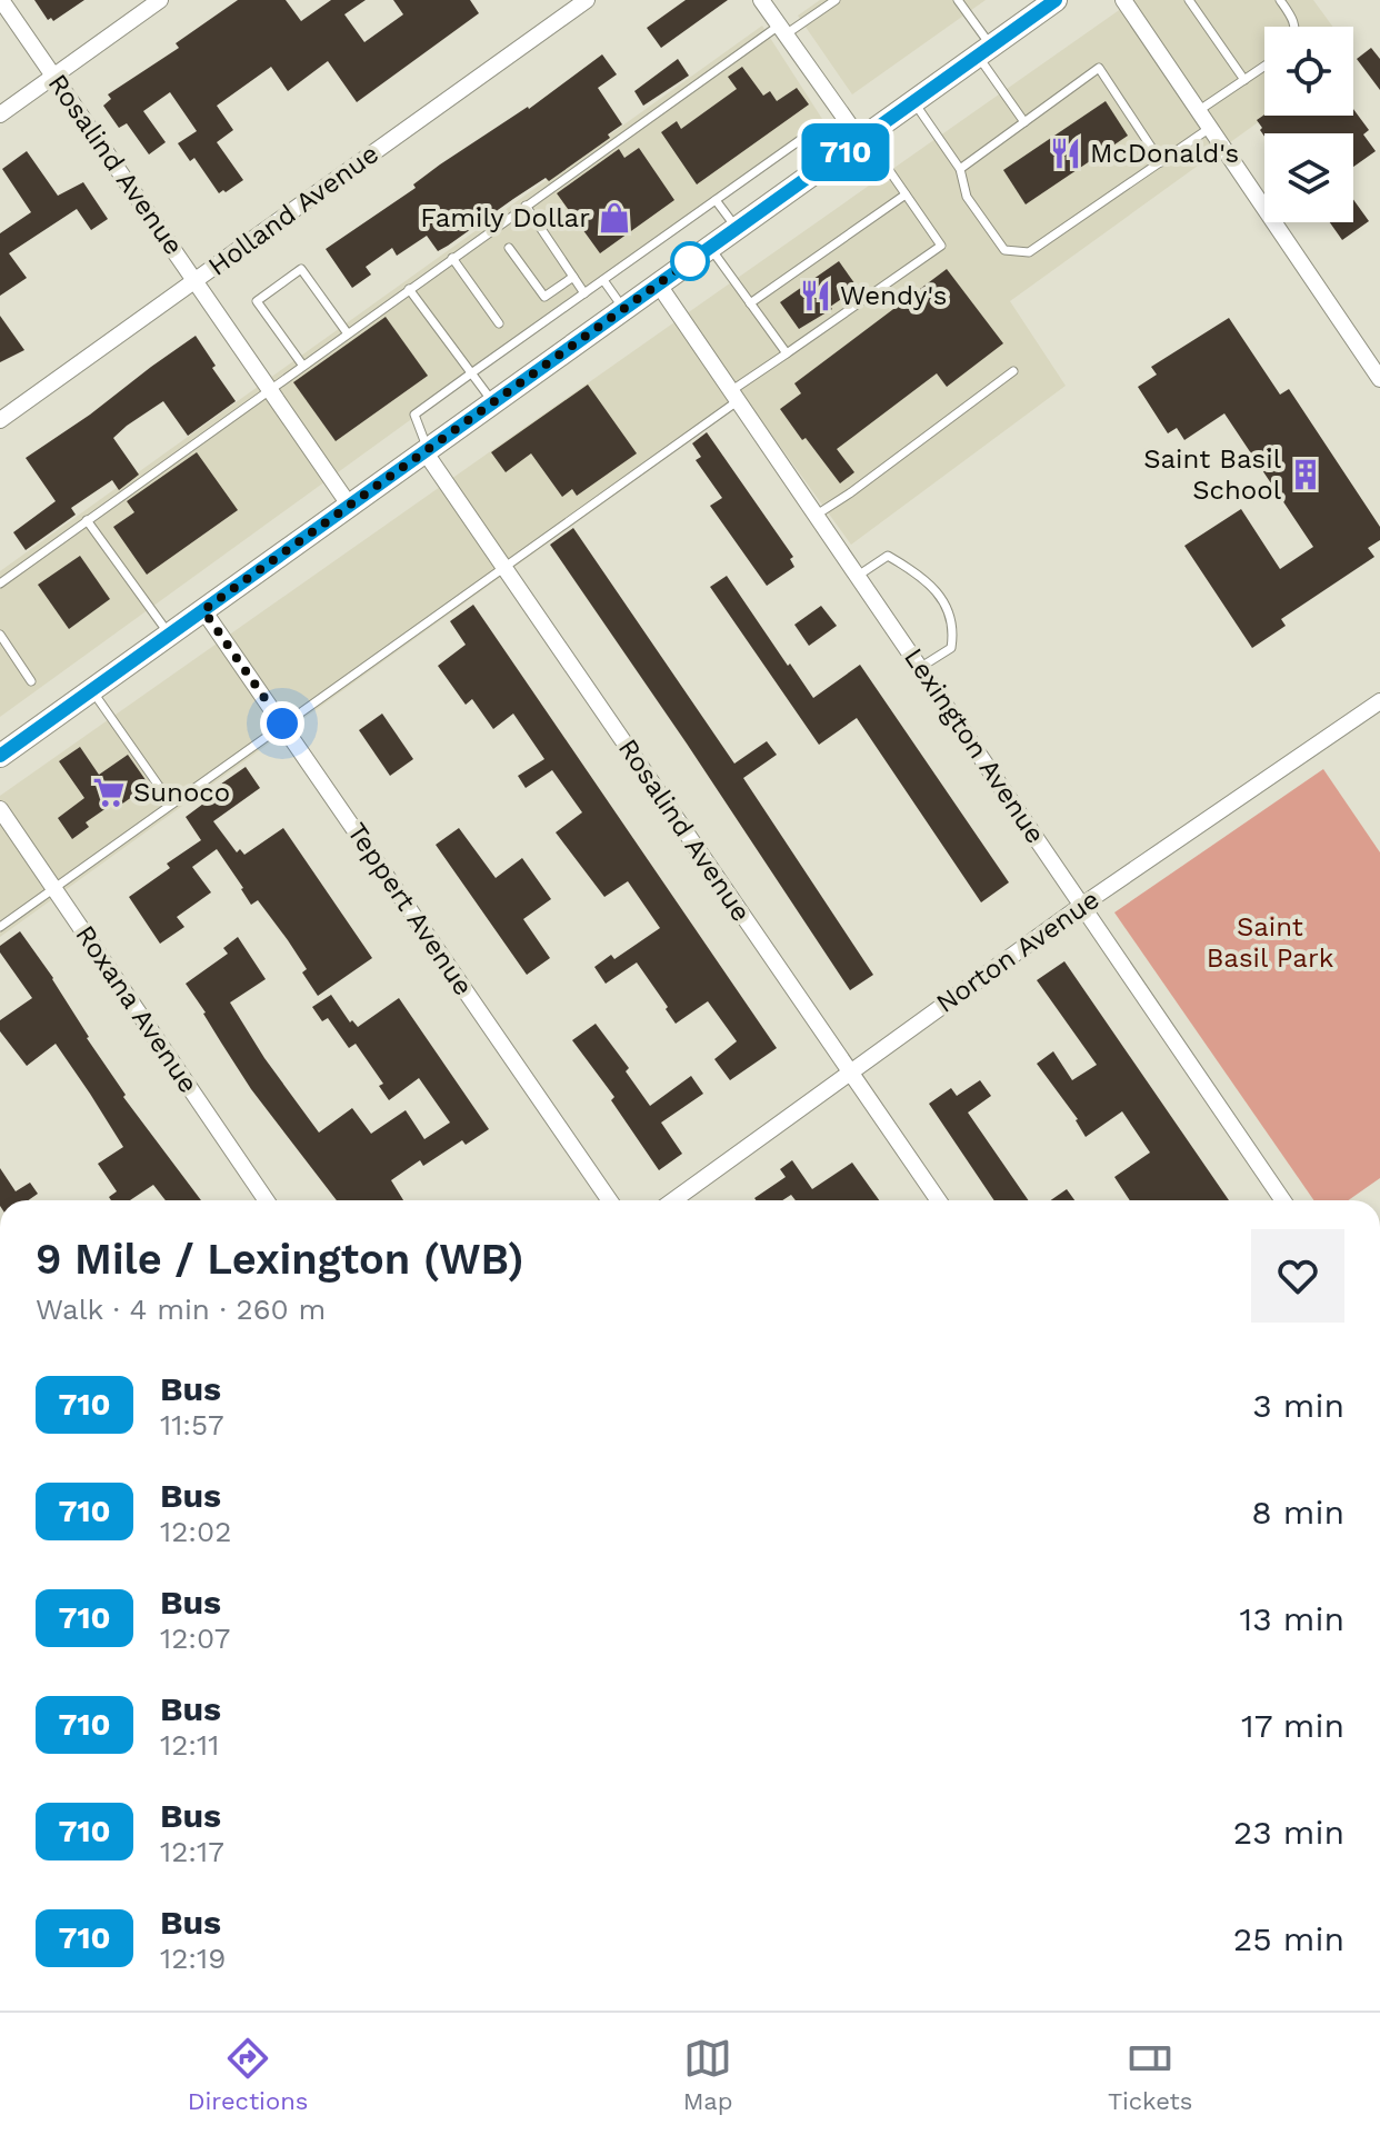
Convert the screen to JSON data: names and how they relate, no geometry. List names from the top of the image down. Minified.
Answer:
{"streets":{"street":["Rosalind Avenue","Holland Avenue","Lexington Avenue","Teppert Avenue","Norton Avenue","Roxana Avenue"]},"crossings":[["Rosalind Avenue","Holland Avenue"],["Rosalind Avenue","Norton Avenue"],["Lexington Avenue","Norton Avenue"]],"parks":["Saint Basil Park"],"places":{"restaurant":["McDonald's","Wendy's"],"shop":["Family Dollar"],"building":["Saint Basil School"],"supermarket":["Sunoco"]},"lines":["bus line 710"],"page":{"on_map":"710","heading":["9 Mile / Lexington (WB)","Walk · 4 min · 260 m"],"list":[{"mark":"710","name":"Bus","note":"11:57","value":"3 min"},{"mark":"710","name":"Bus","note":"12:02","value":"8 min"},{"mark":"710","name":"Bus","note":"12:07","value":"13 min"},{"mark":"710","name":"Bus","note":"12:11","value":"17 min"},{"mark":"710","name":"Bus","note":"12:17","value":"23 min"},{"mark":"710","name":"Bus","note":"12:19","value":"25 min"}],"tabs":["Directions","Map","Tickets"]}}
